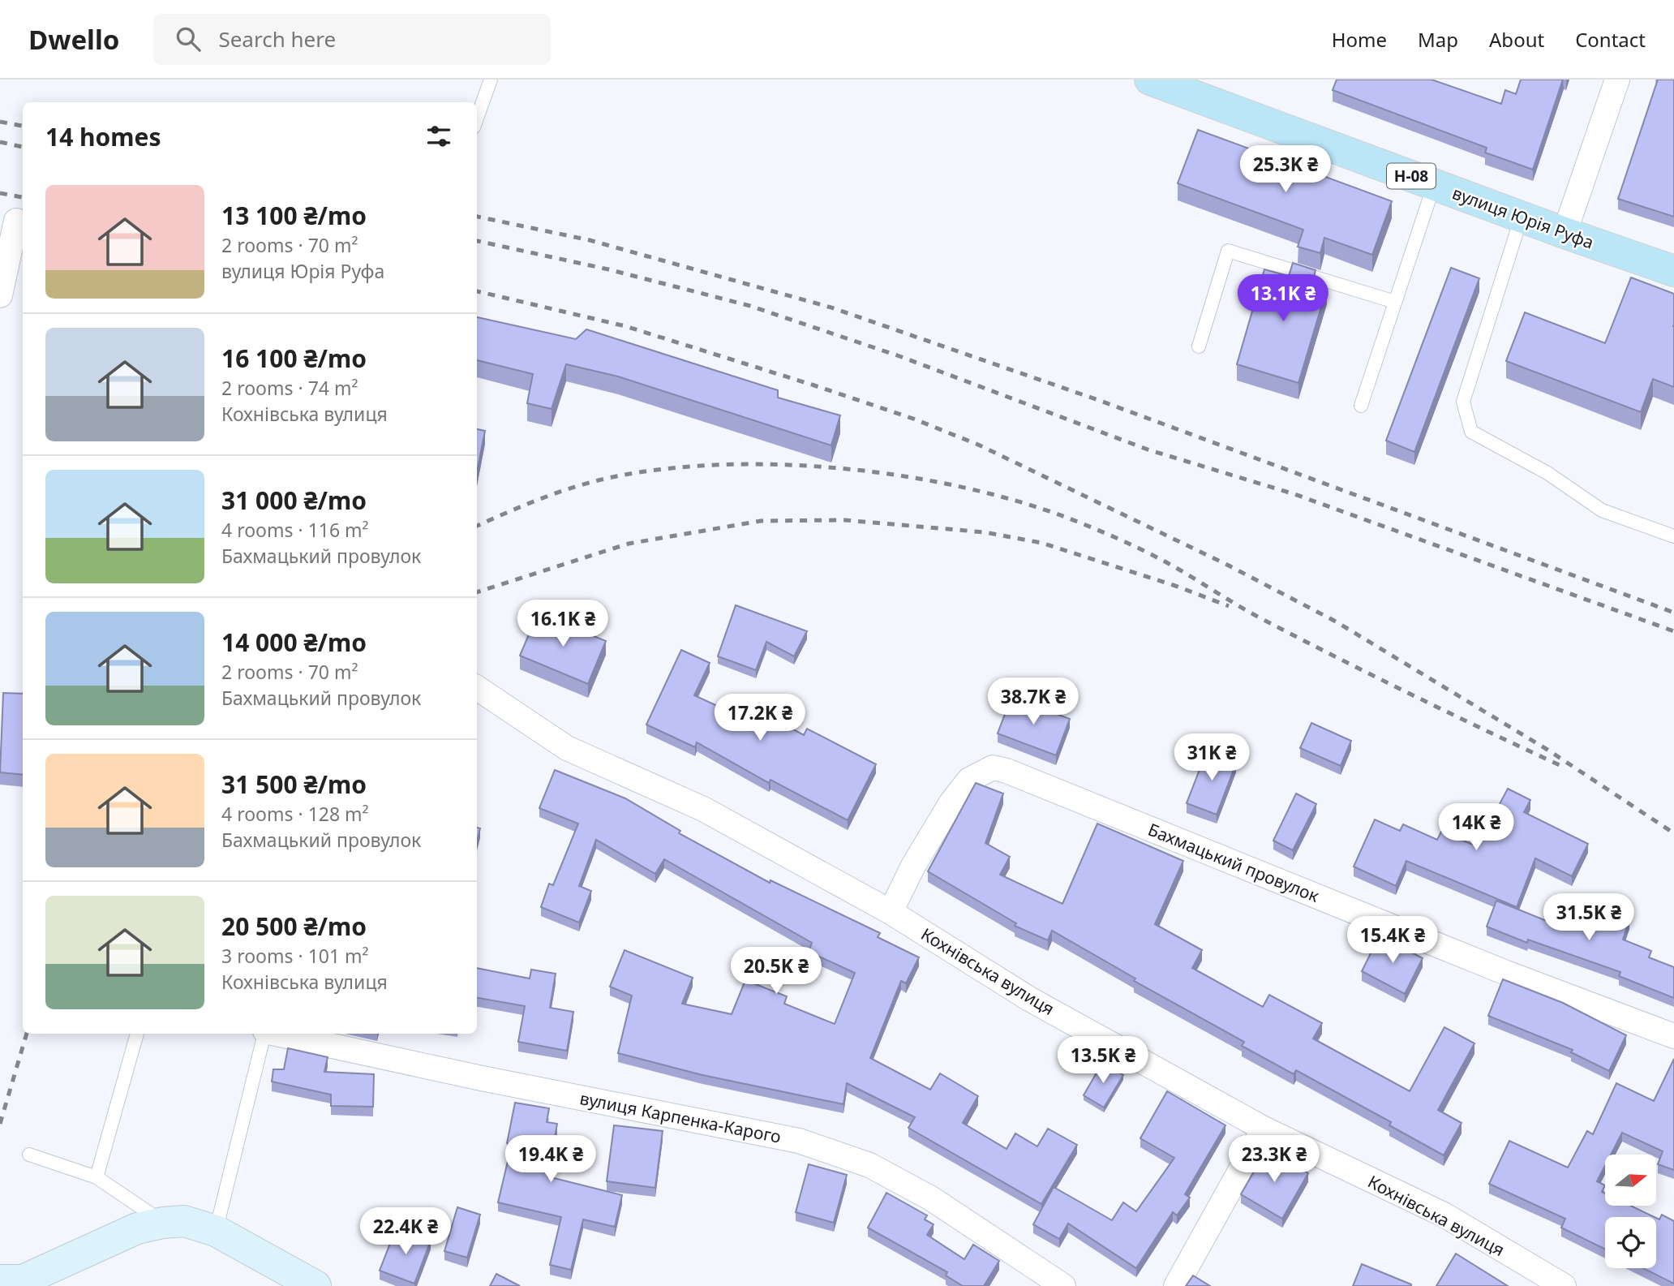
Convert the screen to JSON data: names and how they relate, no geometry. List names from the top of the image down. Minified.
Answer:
{"streets":{"main road":["Н-08","вулиця Юрія Руфа"],"street":["Бахмацький провулок","Кохнівська вулиця","вулиця Карпенка-Карого"]},"crossings":[["Бахмацький провулок","Кохнівська вулиця"]],"north":"right","page":{"header":"Dwello","search":"Search here","nav":["Home","Map","About","Contact"],"heading":"14 homes","price":["25.3K ₴","13.1K ₴","16.1K ₴","38.7K ₴","17.2K ₴","31K ₴","14K ₴","31.5K ₴","15.4K ₴","20.5K ₴","13.5K ₴","19.4K ₴","23.3K ₴","22.4K ₴"],"list":[{"name":"13 100 ₴/mo","note":"2 rooms · 70 m² · вулиця Юрія Руфа"},{"name":"16 100 ₴/mo","note":"2 rooms · 74 m² · Кохнівська вулиця"},{"name":"31 000 ₴/mo","note":"4 rooms · 116 m² · Бахмацький провулок"},{"name":"14 000 ₴/mo","note":"2 rooms · 70 m² · Бахмацький провулок"},{"name":"31 500 ₴/mo","note":"4 rooms · 128 m² · Бахмацький провулок"},{"name":"20 500 ₴/mo","note":"3 rooms · 101 m² · Кохнівська вулиця"}]}}
